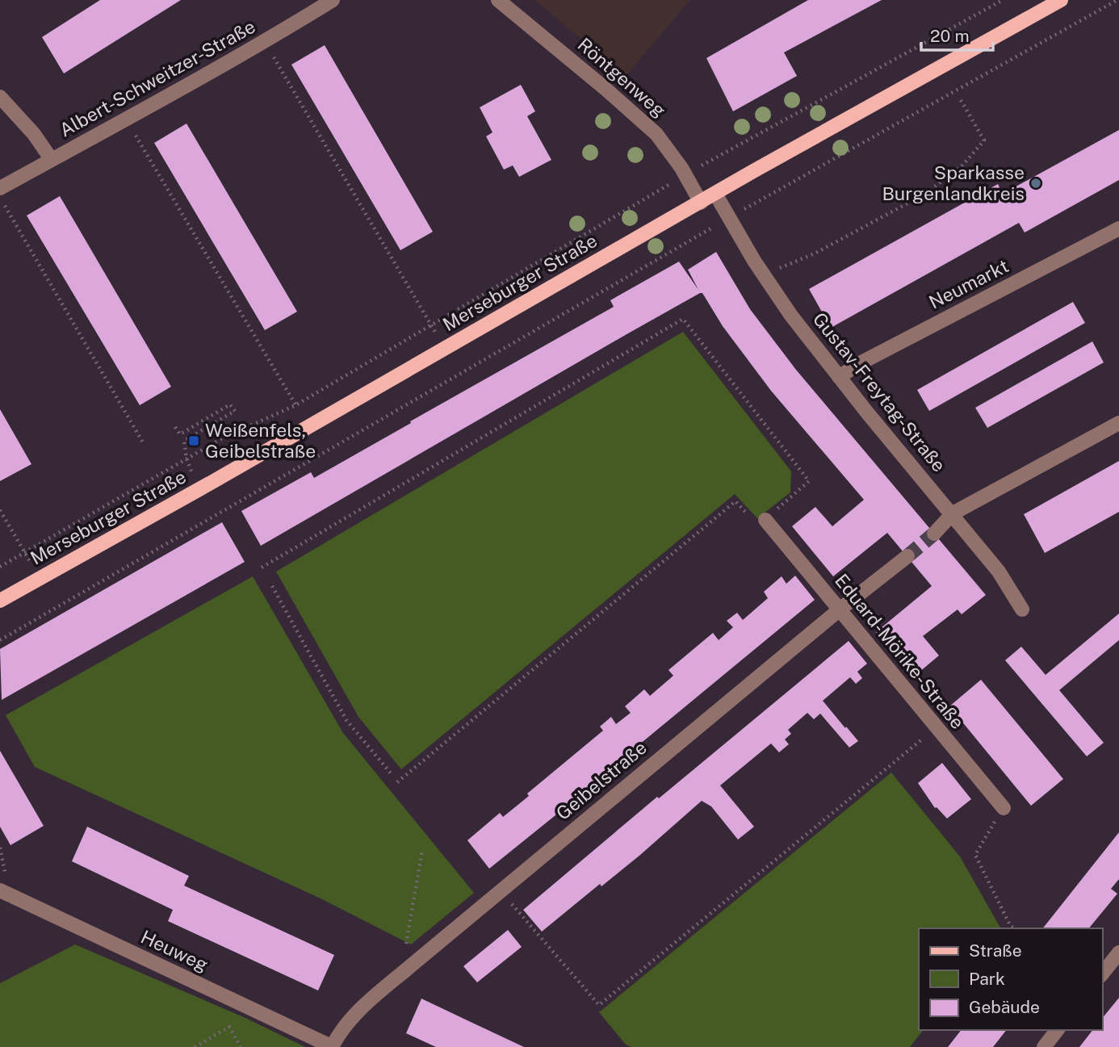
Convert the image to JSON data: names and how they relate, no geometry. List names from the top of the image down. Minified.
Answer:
{"streets":{"main road":["Merseburger Straße"],"street":["Röntgenweg","Albert-Schweitzer-Straße","Neumarkt","Gustav-Freytag-Straße","Eduard-Mörike-Straße","Geibelstraße","Heuweg"]},"crossings":[["Röntgenweg","Merseburger Straße"],["Merseburger Straße","Gustav-Freytag-Straße"],["Neumarkt","Gustav-Freytag-Straße"],["Eduard-Mörike-Straße","Geibelstraße"],["Geibelstraße","Heuweg"]],"places":{"other":["Sparkasse Burgenlandkreis"],"transit":["Weißenfels, Geibelstraße"]},"legend":["Straße","Park","Gebäude"],"scale_bar":"20 m"}
